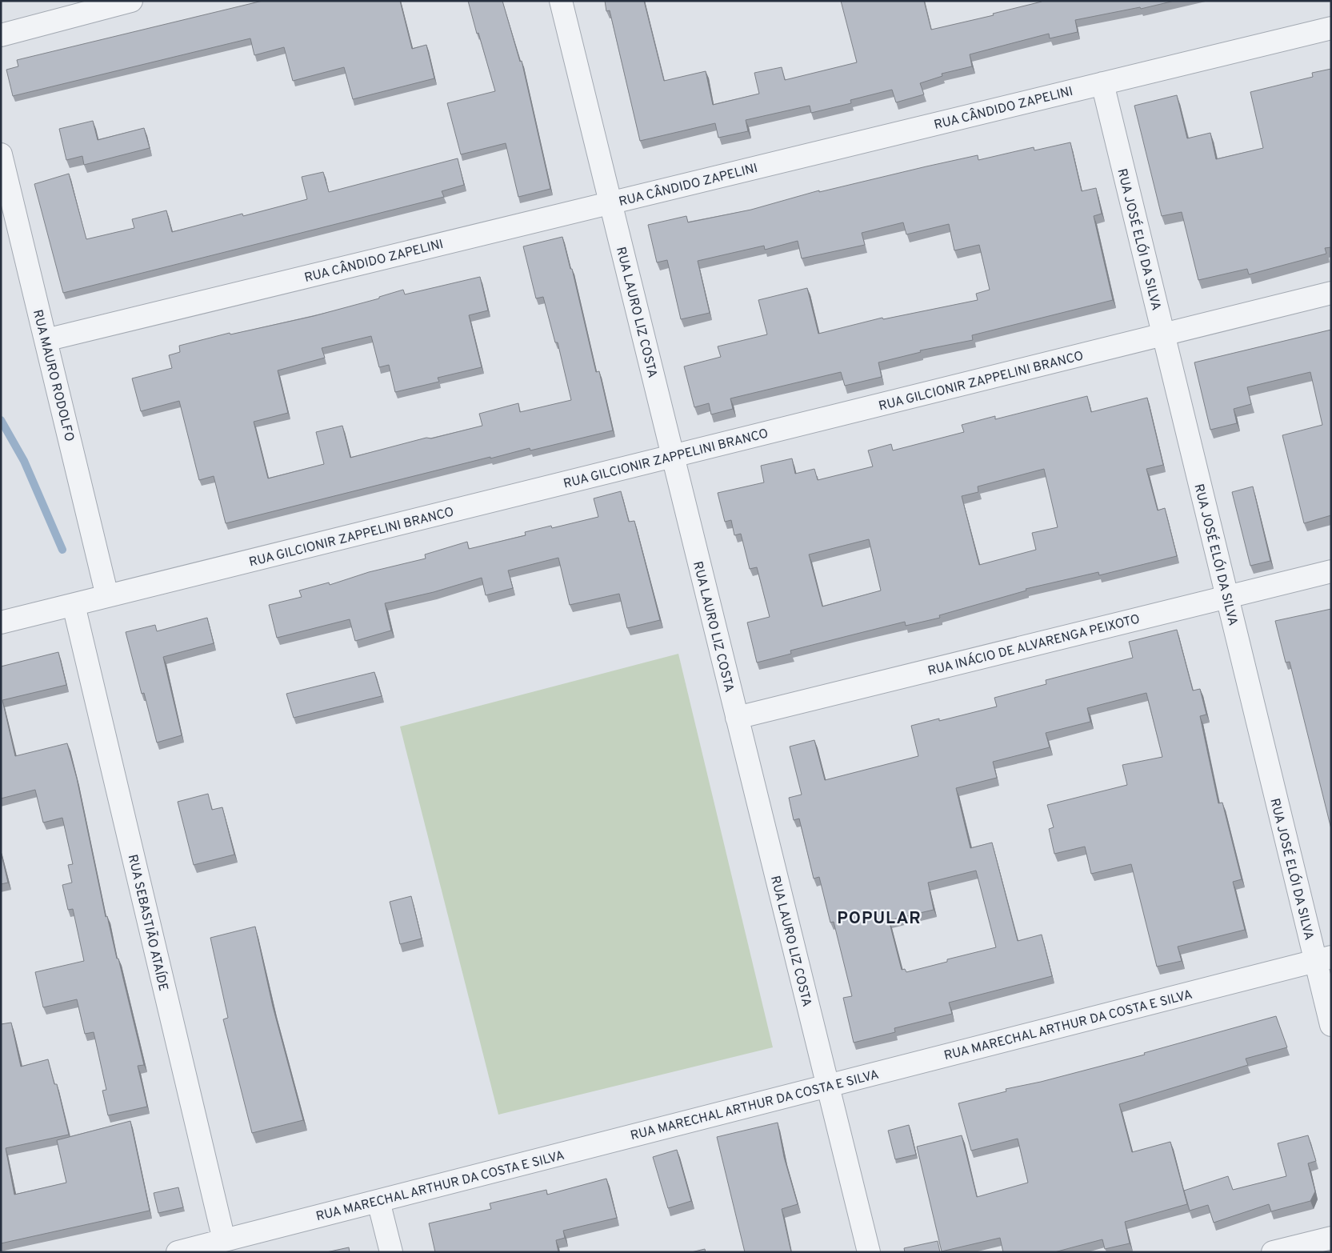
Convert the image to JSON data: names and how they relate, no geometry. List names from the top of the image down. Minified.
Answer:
{"streets":{"street":["RUA CÂNDIDO ZAPELINI","RUA JOSÉ ELÓI DA SILVA","RUA LAURO LIZ COSTA","RUA MAURO RODOLFO","RUA GILCIONIR ZAPPELINI BRANCO","RUA INÁCIO DE ALVARENGA PEIXOTO","RUA SEBASTIÃO ATAÍDE","RUA MARECHAL ARTHUR DA COSTA E SILVA"]},"crossings":[["RUA CÂNDIDO ZAPELINI","RUA JOSÉ ELÓI DA SILVA"],["RUA CÂNDIDO ZAPELINI","RUA LAURO LIZ COSTA"],["RUA CÂNDIDO ZAPELINI","RUA MAURO RODOLFO"],["RUA JOSÉ ELÓI DA SILVA","RUA GILCIONIR ZAPPELINI BRANCO"],["RUA JOSÉ ELÓI DA SILVA","RUA INÁCIO DE ALVARENGA PEIXOTO"],["RUA JOSÉ ELÓI DA SILVA","RUA MARECHAL ARTHUR DA COSTA E SILVA"],["RUA LAURO LIZ COSTA","RUA GILCIONIR ZAPPELINI BRANCO"],["RUA LAURO LIZ COSTA","RUA INÁCIO DE ALVARENGA PEIXOTO"],["RUA LAURO LIZ COSTA","RUA MARECHAL ARTHUR DA COSTA E SILVA"],["RUA MAURO RODOLFO","RUA GILCIONIR ZAPPELINI BRANCO"],["RUA GILCIONIR ZAPPELINI BRANCO","RUA SEBASTIÃO ATAÍDE"],["RUA SEBASTIÃO ATAÍDE","RUA MARECHAL ARTHUR DA COSTA E SILVA"]],"districts":["POPULAR"]}
